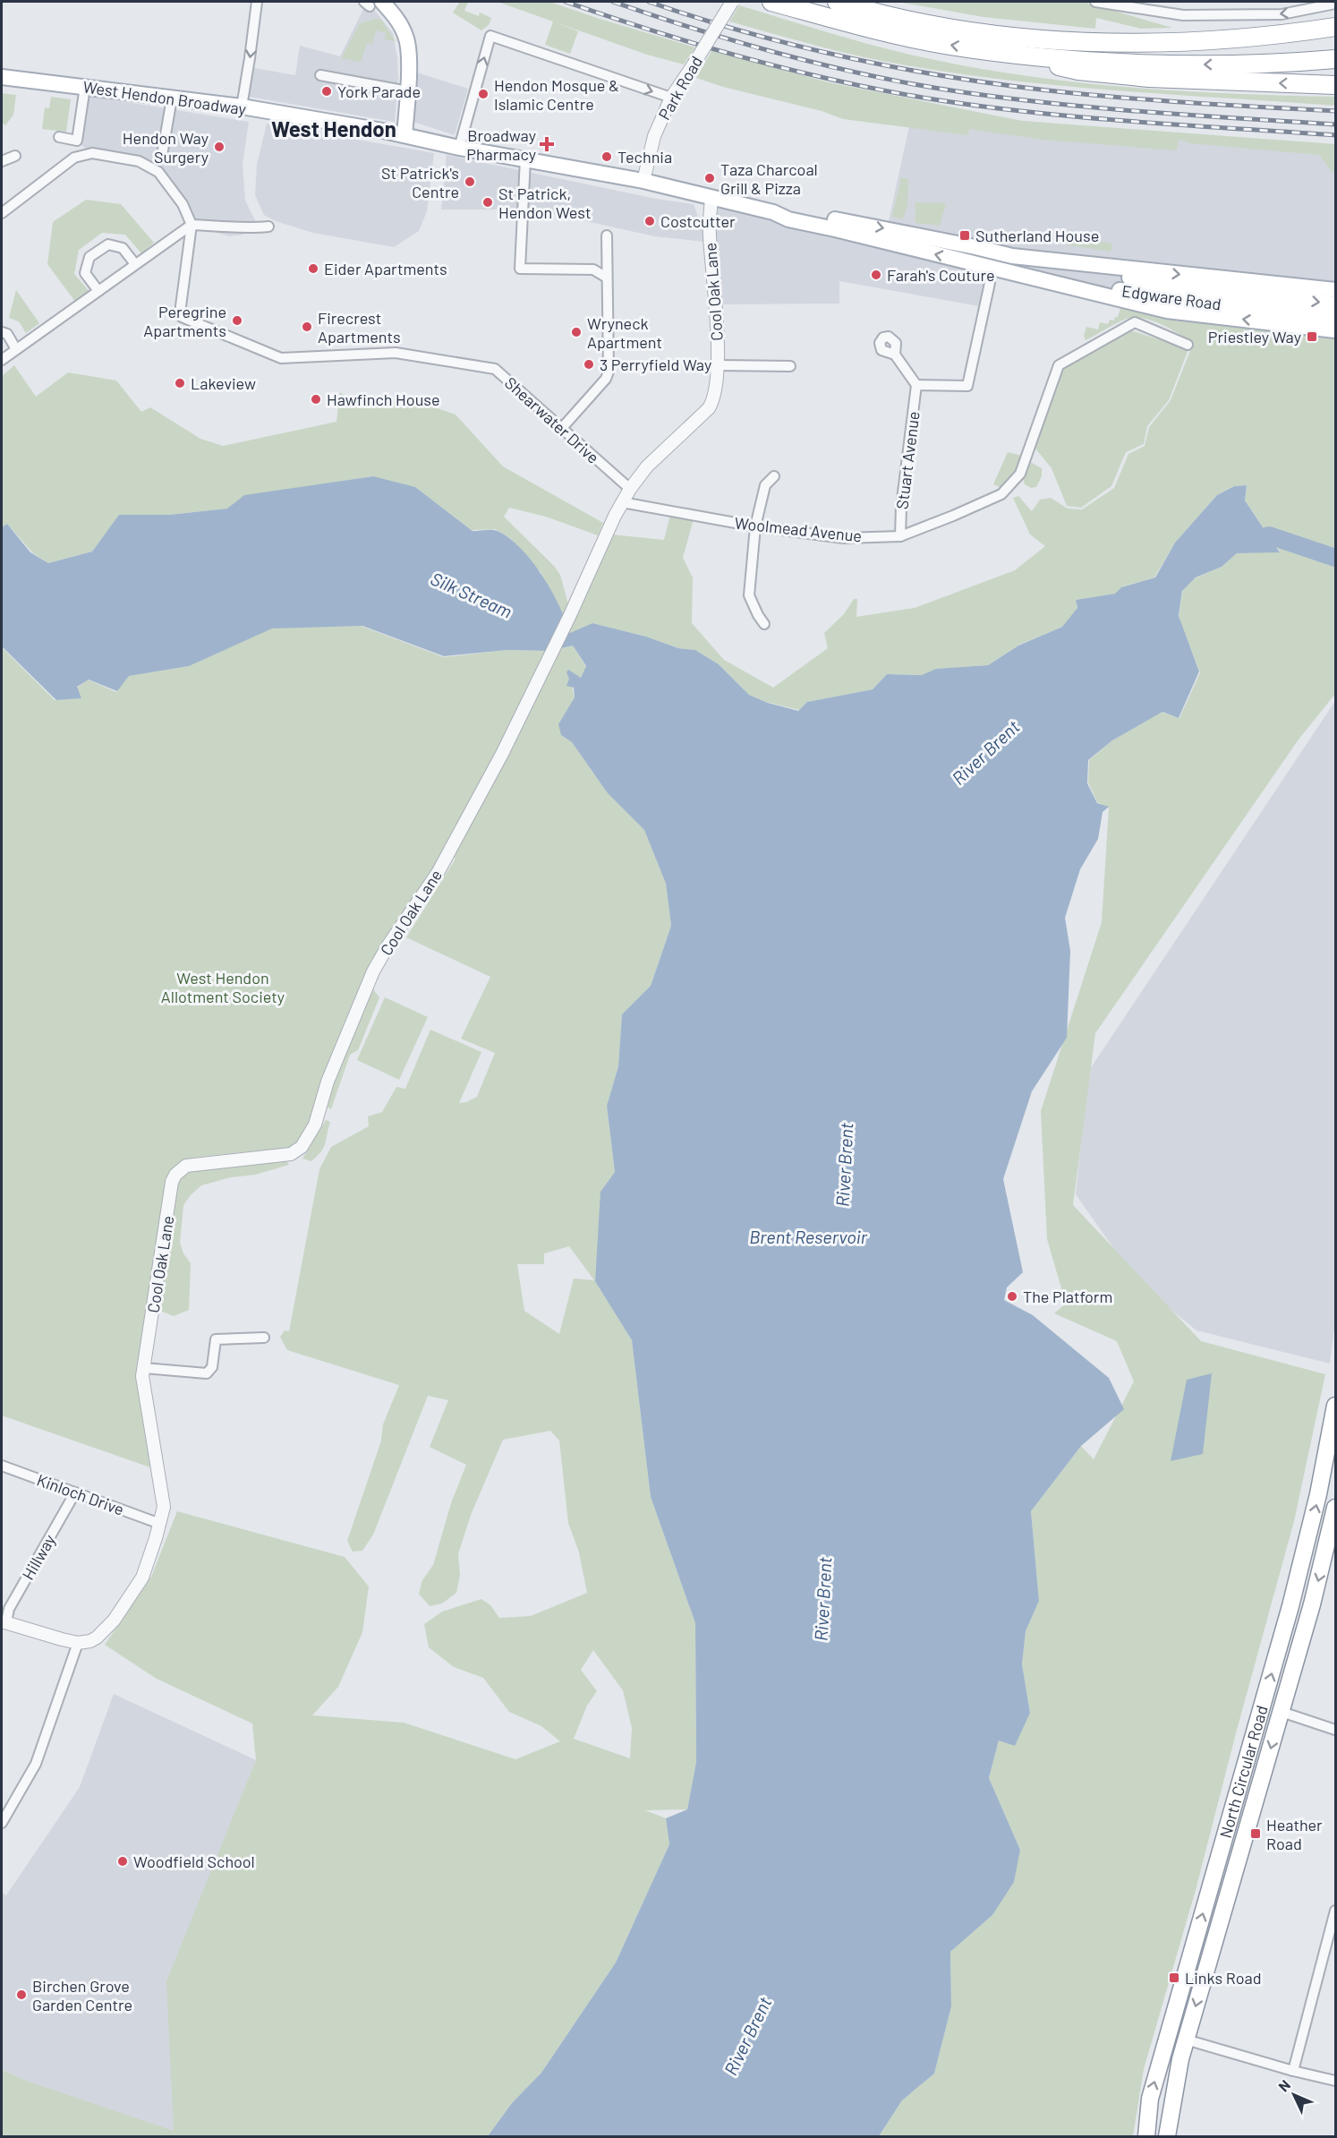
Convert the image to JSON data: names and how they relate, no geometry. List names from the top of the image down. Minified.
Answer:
{"streets":{"highway":["North Circular Road"],"main road":["West Hendon Broadway","Edgware Road"],"street":["Park Road","Cool Oak Lane","Shearwater Drive","Stuart Avenue","Woolmead Avenue","Kinloch Drive","Hillway"]},"crossings":[["Park Road","West Hendon Broadway"],["West Hendon Broadway","Cool Oak Lane"],["Cool Oak Lane","Shearwater Drive"],["Cool Oak Lane","Woolmead Avenue"],["Cool Oak Lane","Kinloch Drive"],["Stuart Avenue","Woolmead Avenue"],["Kinloch Drive","Hillway"]],"districts":["West Hendon"],"water":["Silk Stream","River Brent","Brent Reservoir"],"parks":["West Hendon Allotment Society"],"places":{"other":["York Parade","Hendon Mosque & Islamic Centre","Hendon Way Surgery","Technia","Taza Charcoal Grill & Pizza","St Patrick's Centre","St Patrick, Hendon West","Costcutter","Eider Apartments","Farah's Couture","Peregrine Apartments","Firecrest Apartments","Wryneck Apartment","3 Perryfield Way","Lakeview","Hawfinch House","The Platform","Woodfield School","Birchen Grove Garden Centre"],"health":["Broadway Pharmacy"],"transit":["Sutherland House","Priestley Way","Heather Road","Links Road"]},"north":"top left"}
